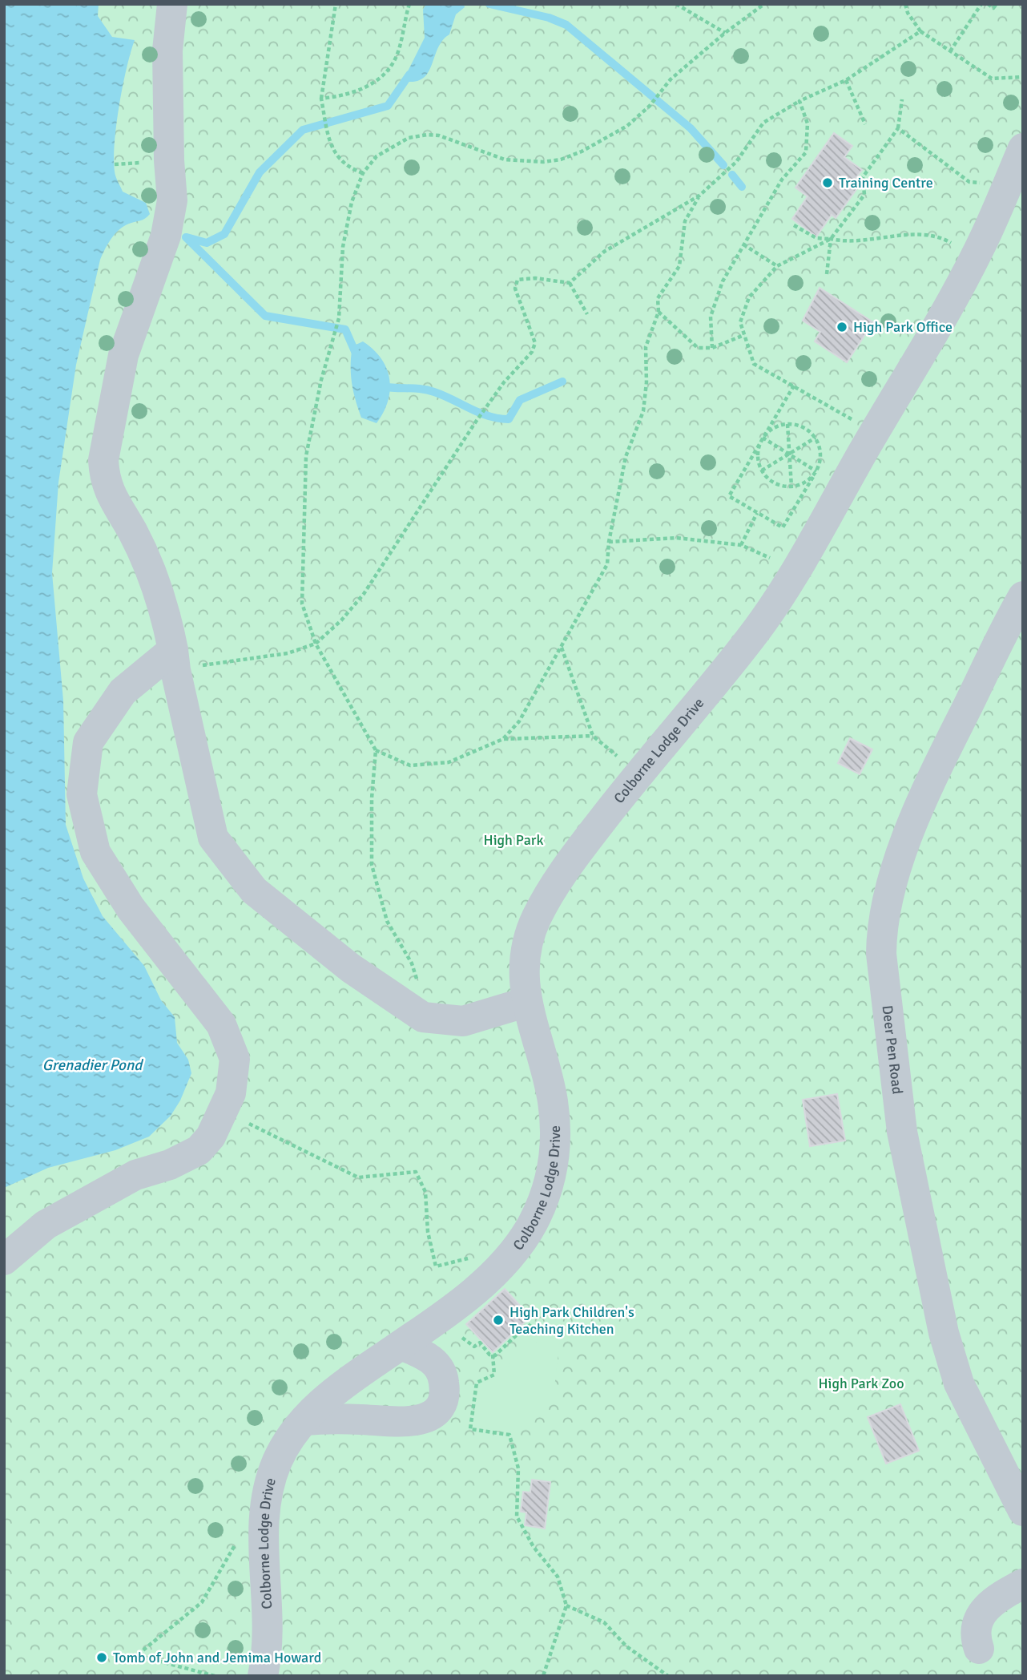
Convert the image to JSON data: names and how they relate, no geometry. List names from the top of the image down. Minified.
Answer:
{"streets":{"street":["Colborne Lodge Drive","Deer Pen Road"]},"water":["Grenadier Pond"],"parks":["High Park","High Park Zoo"],"places":["Training Centre","High Park Office","High Park Children's Teaching Kitchen","Tomb of John and Jemima Howard"]}
